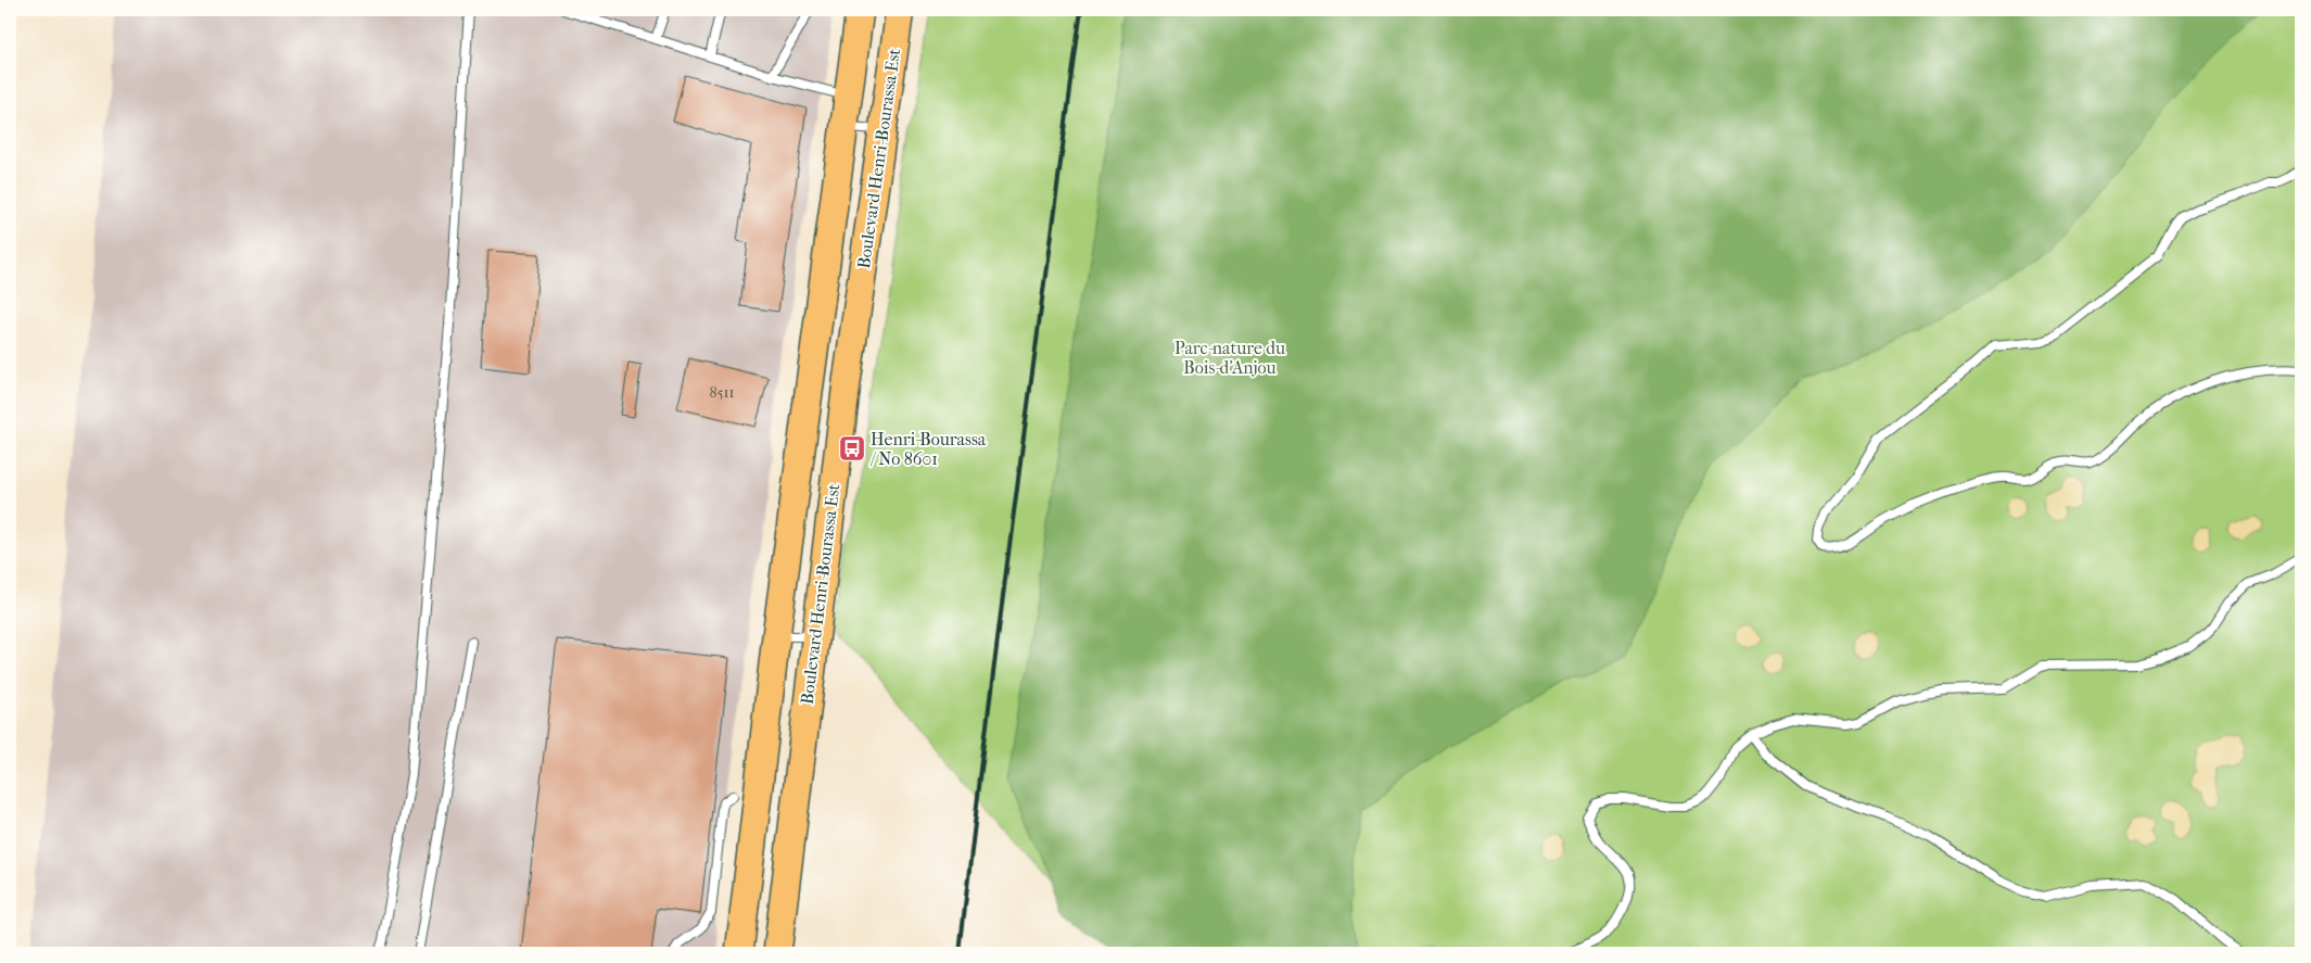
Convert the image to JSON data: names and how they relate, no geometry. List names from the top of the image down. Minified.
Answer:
{"streets":{"main road":["Boulevard Henri-Bourassa Est"]},"parks":["Parc-nature du Bois-d'Anjou"],"places":{"bus stop":["Henri-Bourassa / No 8601"]},"house_numbers":["8511"]}
